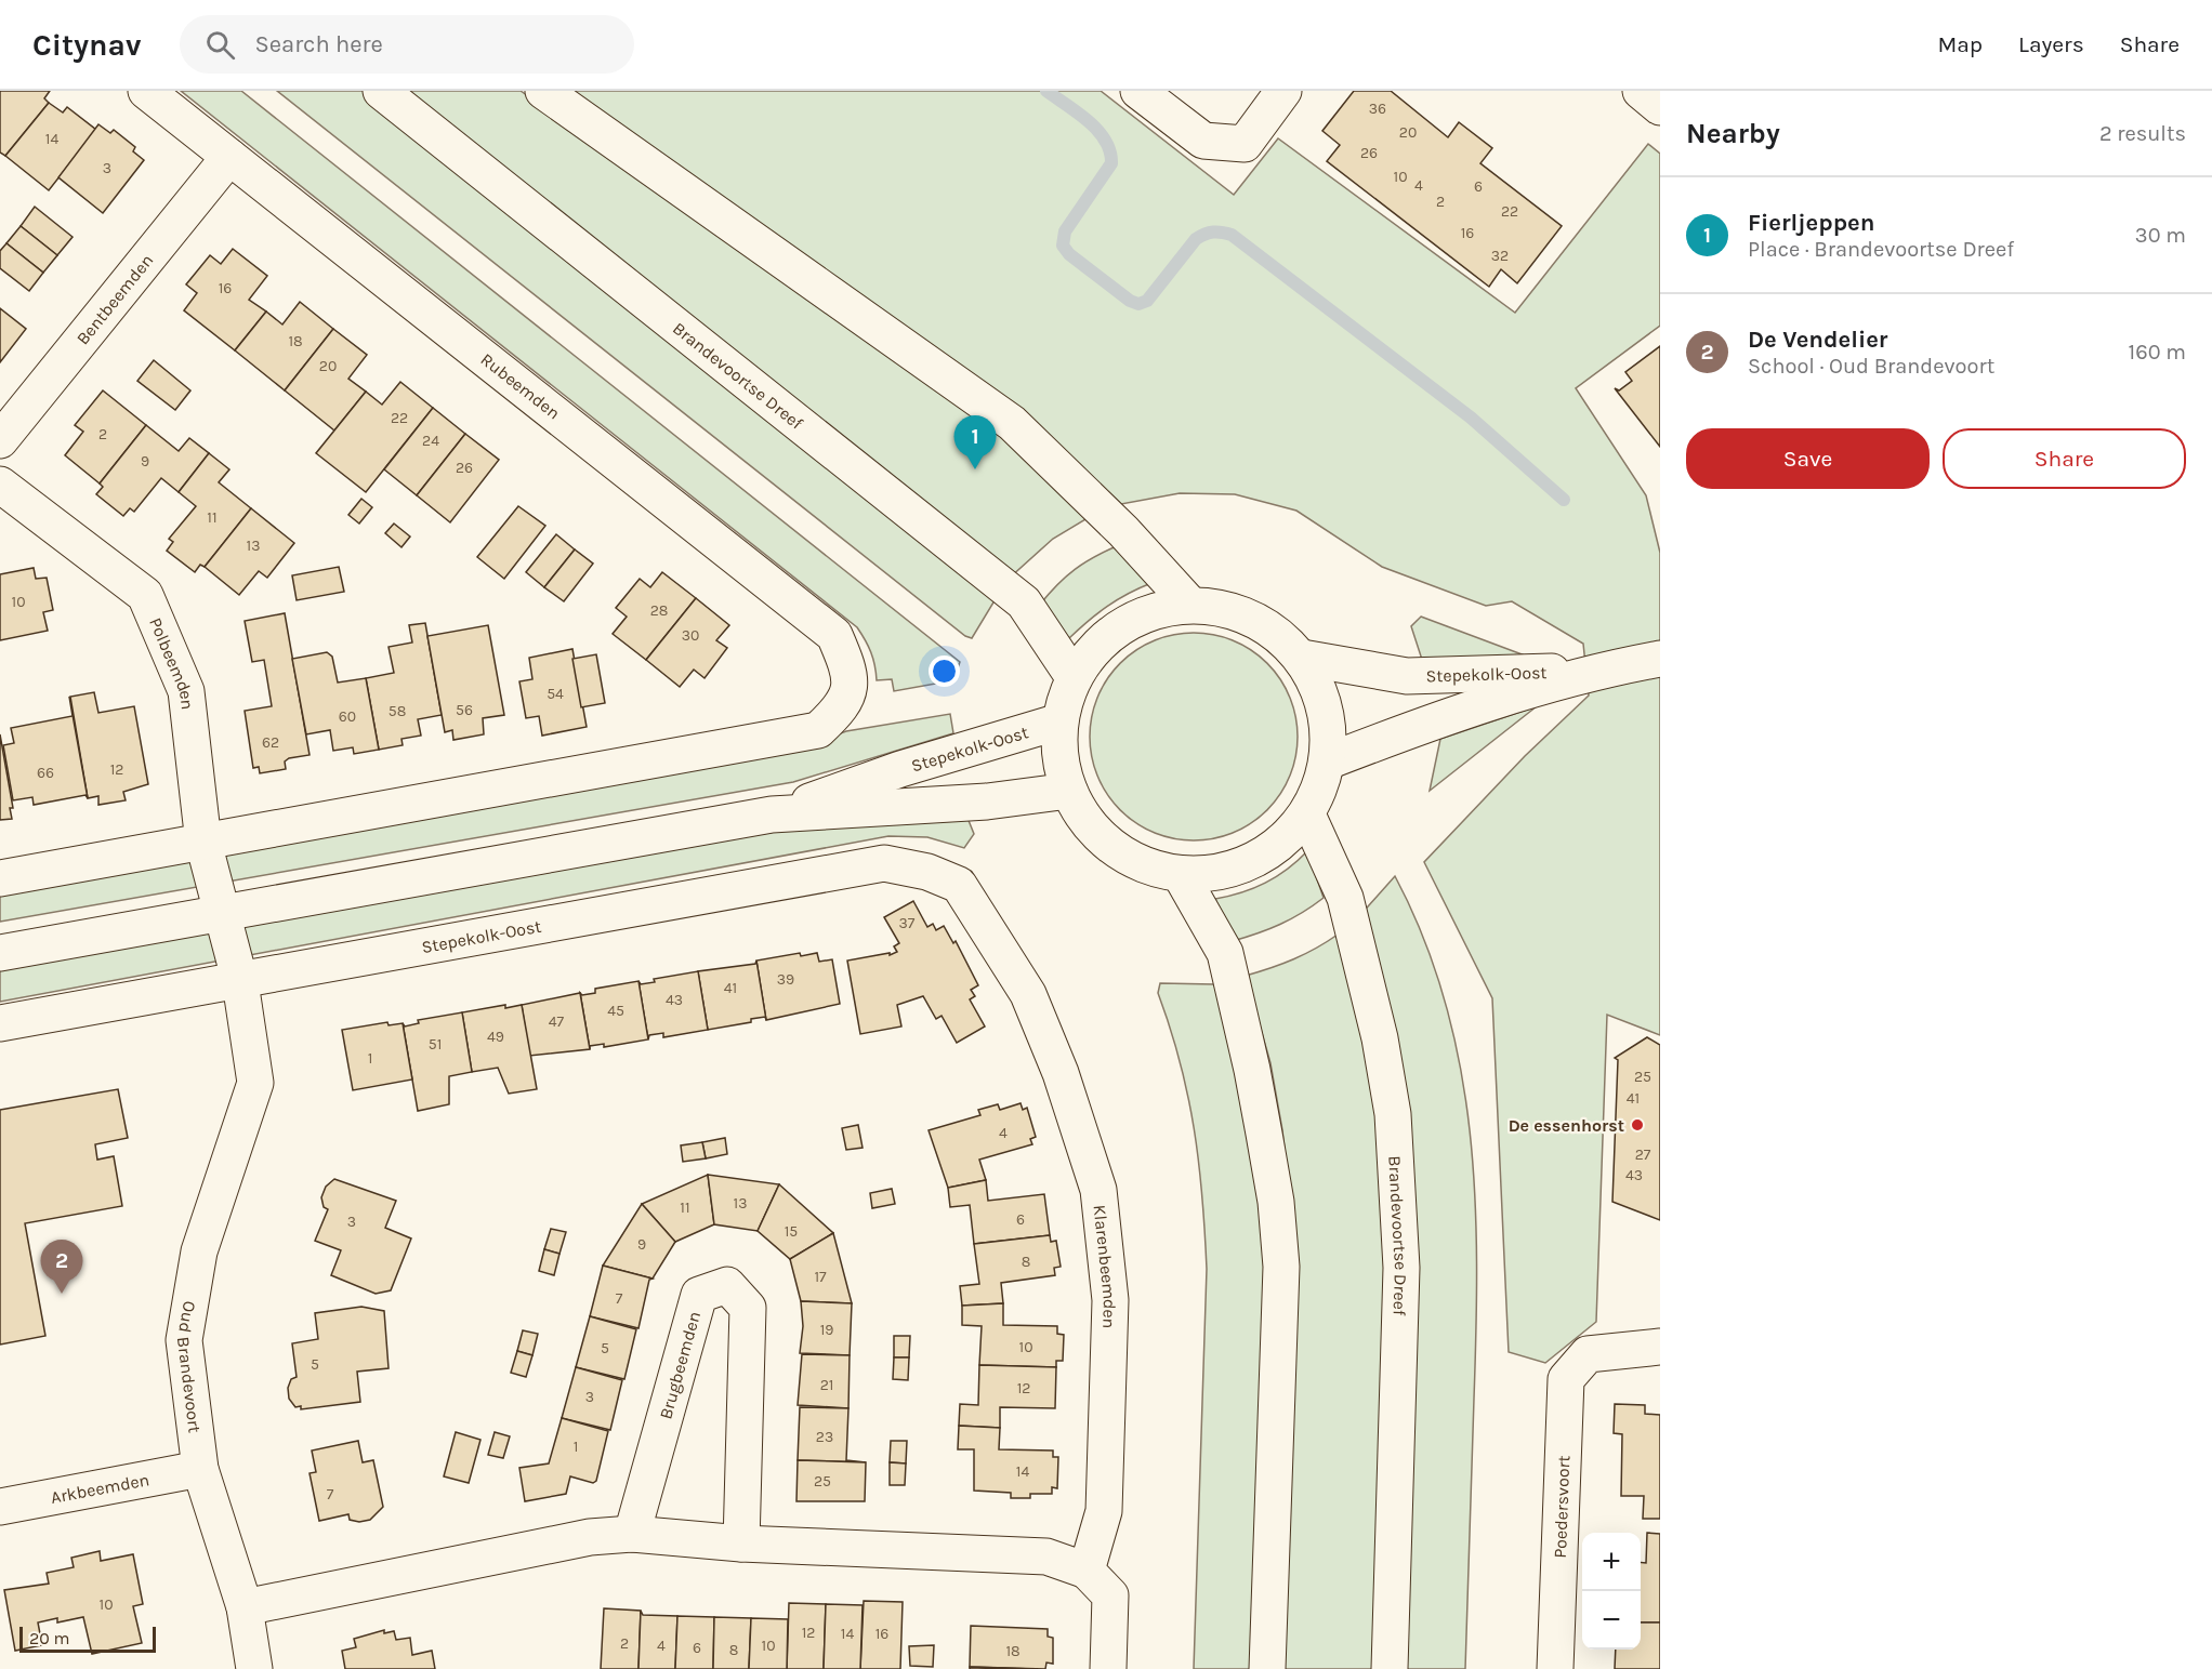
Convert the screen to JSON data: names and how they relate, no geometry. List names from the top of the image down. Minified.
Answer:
{"streets":{"street":["Bentbeemden","Brandevoortse Dreef","Rubeemden","Polbeemden","Stepekolk-Oost","Klarenbeemden","Brugbeemden","Oud Brandevoort","Arkbeemden","Poedersvoort"]},"crossings":[["Bentbeemden","Rubeemden"],["Rubeemden","Polbeemden"],["Polbeemden","Stepekolk-Oost"],["Polbeemden","Oud Brandevoort"],["Stepekolk-Oost","Klarenbeemden"],["Stepekolk-Oost","Oud Brandevoort"],["Oud Brandevoort","Arkbeemden"]],"places":["De essenhorst"],"house_numbers":["36","20","14","26","3","10","4","6","2","22","16","32","16","18","20","22","2","24","9","26","11","13","10","28","30","54","56","58","60","62","12","66","37","39","41","43","45","47","49","51","1","25","41","4","27","43","13","11","6","3","15","9","8","17","7","19","10","5","5","21","12","3","23","1","14","25","7","10","12","14","16","2","4","10","6","8","18"],"scale_bar":"20 m","page":{"header":"Citynav","search":"Search here","nav":["Map","Layers","Share"],"heading":["Nearby","2 results"],"list":[{"mark":"1","name":"Fierljeppen","note":"Place · Brandevoortse Dreef","value":"30 m"},{"mark":"2","name":"De Vendelier","note":"School · Oud Brandevoort","value":"160 m"}],"buttons":["Save","Share"],"pins":["1","2"],"map_buttons":["+","−"],"scale":"20 m"}}
